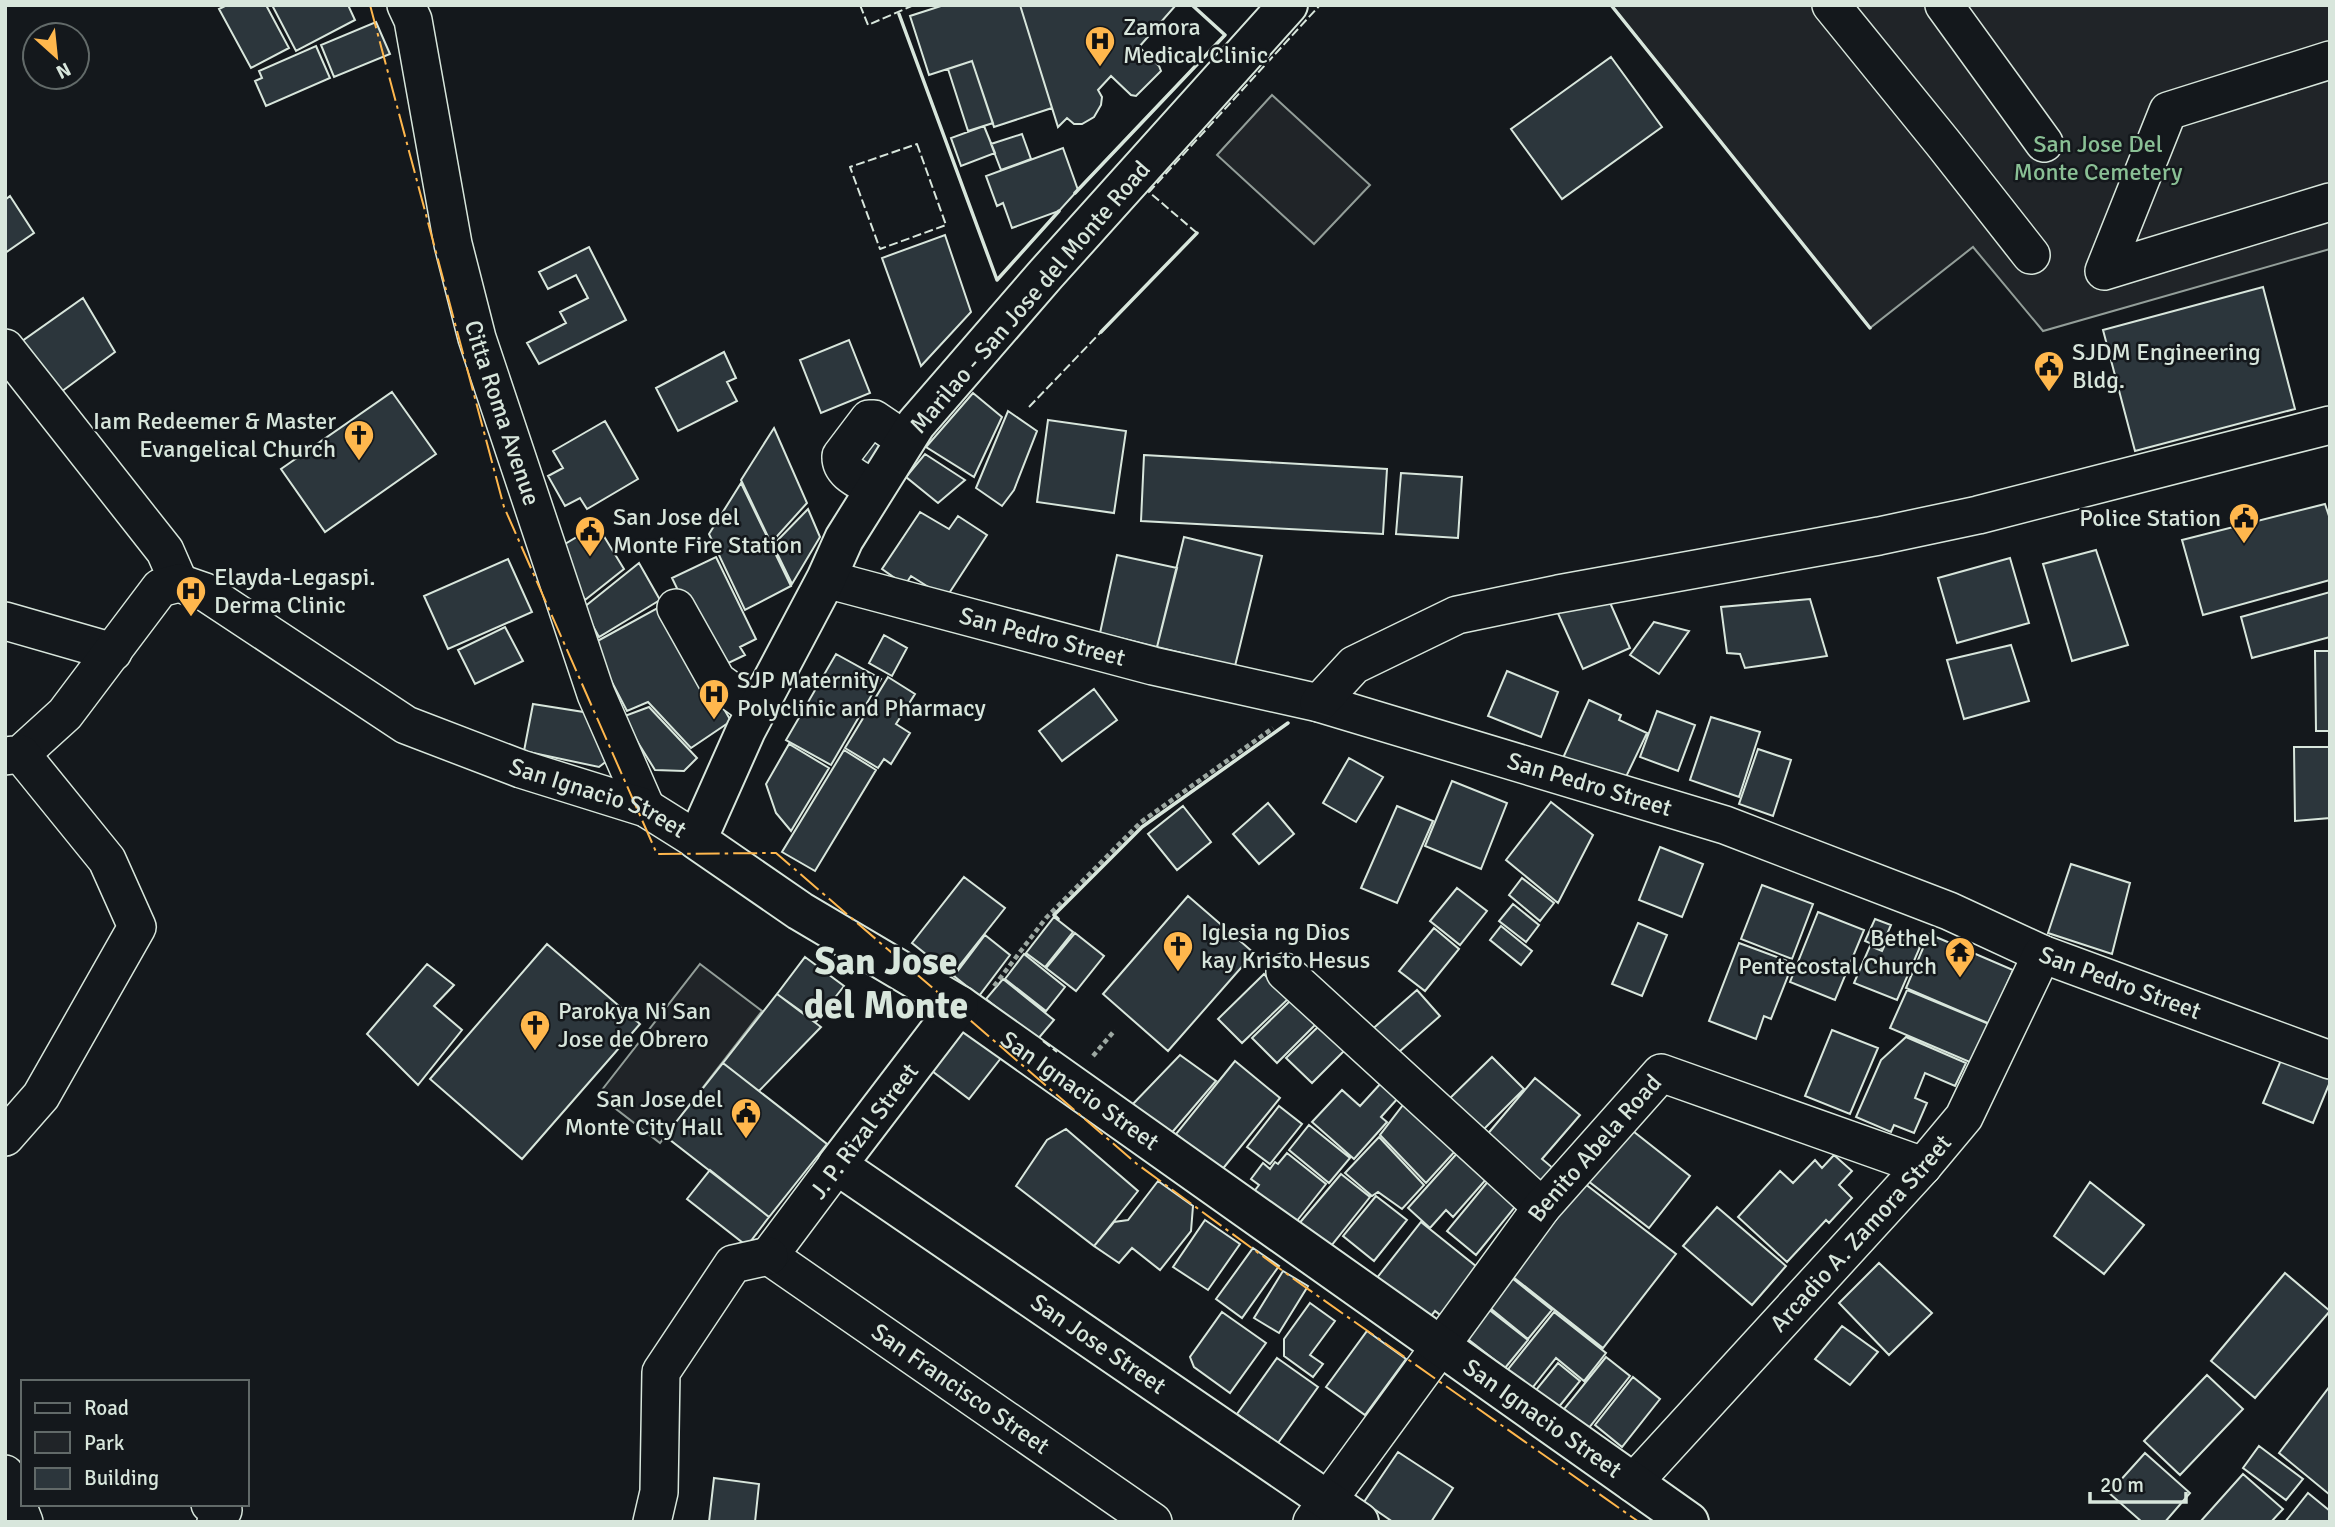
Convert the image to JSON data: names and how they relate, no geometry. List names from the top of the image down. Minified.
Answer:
{"streets":{"main road":["Marilao - San Jose del Monte Road","San Ignacio Street","J. P. Rizal Street","San Jose Street"],"street":["Citta Roma Avenue","San Pedro Street","Benito Abela Road","Arcadio A. Zamora Street","San Francisco Street"]},"crossings":[["Marilao - San Jose del Monte Road","San Pedro Street"],["Marilao - San Jose del Monte Road","San Ignacio Street"],["Citta Roma Avenue","San Ignacio Street"],["San Pedro Street","Arcadio A. Zamora Street"],["San Ignacio Street","J. P. Rizal Street"],["San Ignacio Street","Benito Abela Road"],["San Ignacio Street","Arcadio A. Zamora Street"],["J. P. Rizal Street","San Jose Street"],["J. P. Rizal Street","San Francisco Street"],["Benito Abela Road","Arcadio A. Zamora Street"],["Benito Abela Road","San Jose Street"]],"districts":["San Jose del Monte"],"parks":["San Jose Del Monte Cemetery"],"places":{"hospital":["Zamora Medical Clinic","Elayda-Legaspi. Derma Clinic","SJP Maternity Polyclinic and Pharmacy"],"public building":["SJDM Engineering Bldg.","Police Station","San Jose del Monte Fire Station","San Jose del Monte City Hall"],"church":["Iam Redeemer & Master Evangelical Church","Iglesia ng Dios kay Kristo Hesus","Parokya Ni San Jose de Obrero"],"temple":["Bethel Pentecostal Church"]},"legend":["Road","Park","Building"],"scale_bar":"20 m","north":"bottom right"}
